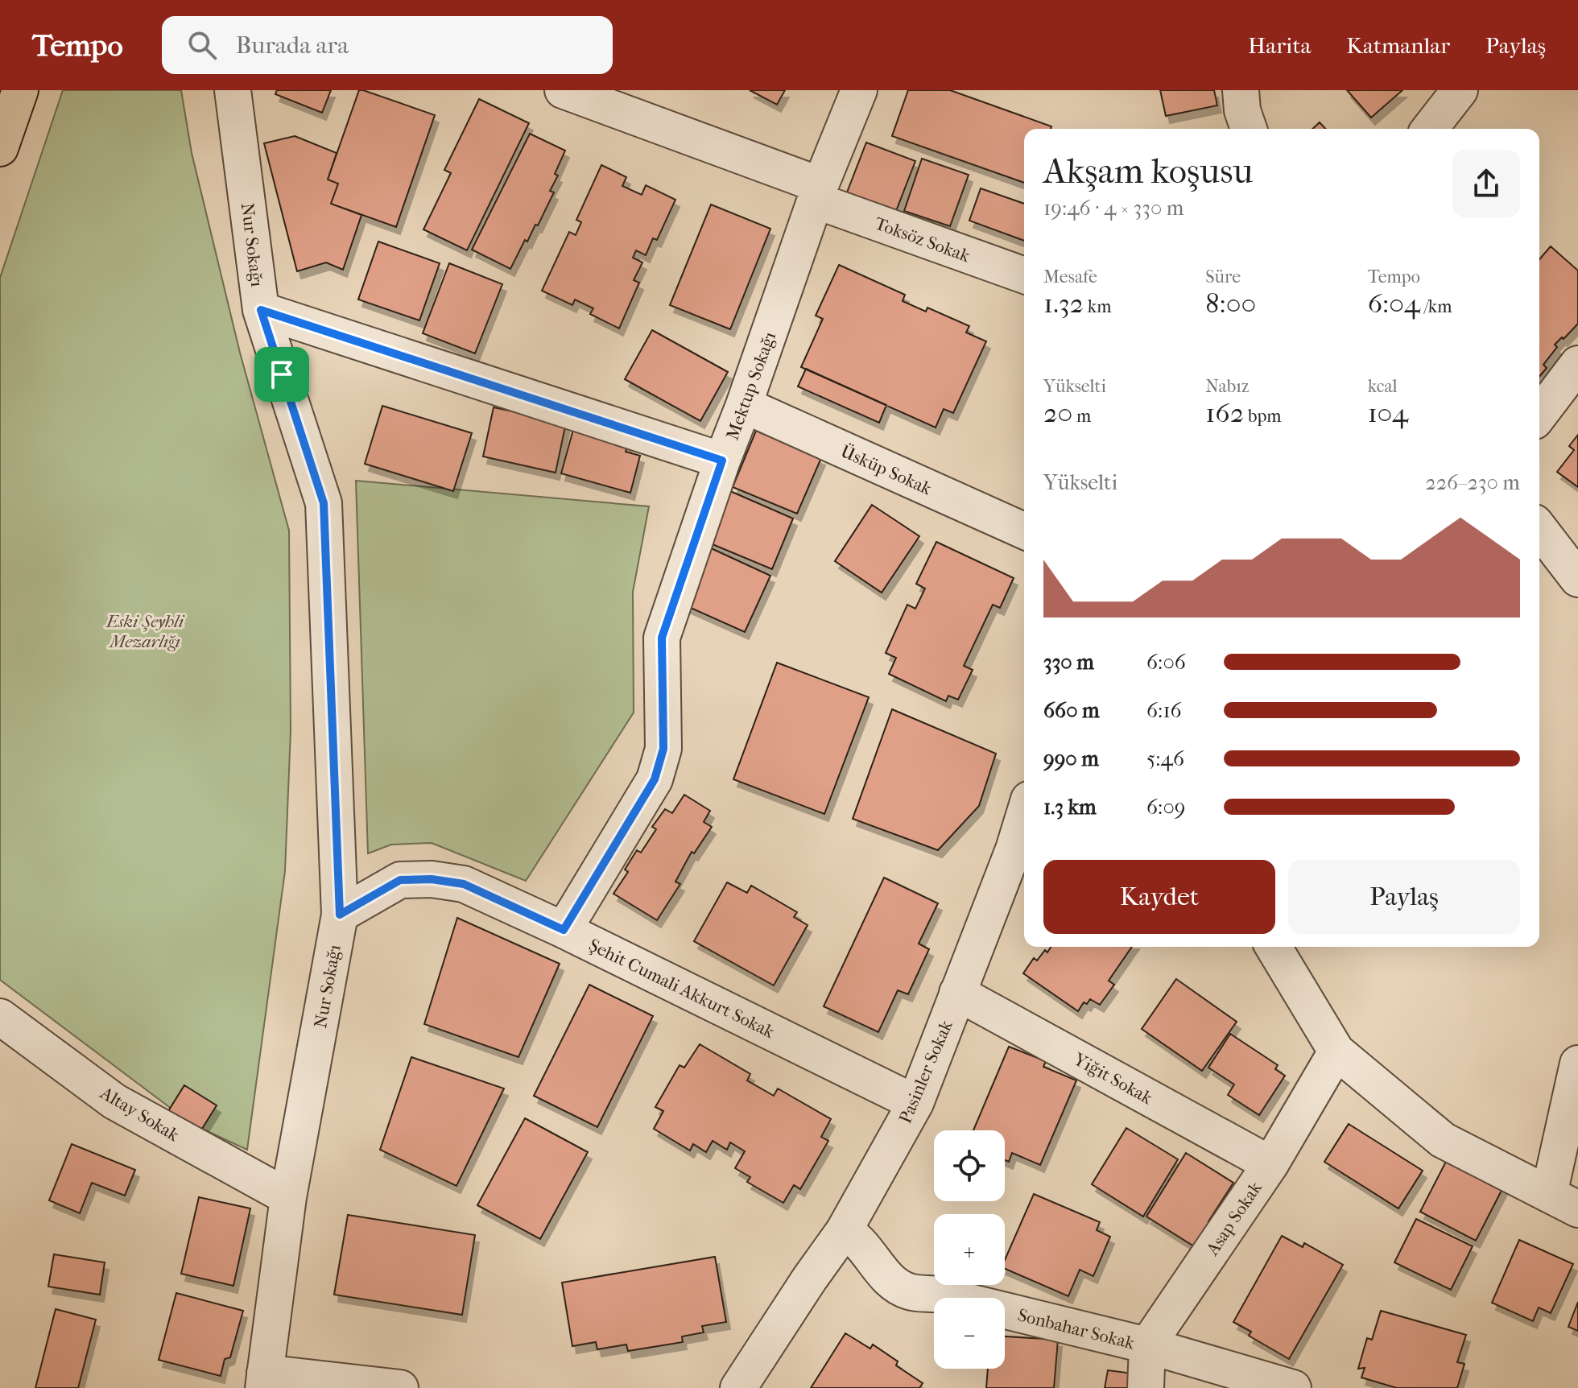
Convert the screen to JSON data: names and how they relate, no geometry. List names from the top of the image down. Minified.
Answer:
{"streets":{"street":["Toksöz Sokak","Nur Sokağı","Mektup Sokağı","Üsküp Sokak","Şehit Cumali Akkurt Sokak","Pasinler Sokak","Yiğit Sokak","Altay Sokak","Asap Sokak","Sonbahar Sokak"]},"crossings":[["Toksöz Sokak","Mektup Sokağı"],["Nur Sokağı","Şehit Cumali Akkurt Sokak"],["Nur Sokağı","Altay Sokak"],["Mektup Sokağı","Üsküp Sokak"],["Mektup Sokağı","Şehit Cumali Akkurt Sokak"],["Şehit Cumali Akkurt Sokak","Pasinler Sokak"],["Pasinler Sokak","Yiğit Sokak"],["Pasinler Sokak","Sonbahar Sokak"],["Yiğit Sokak","Asap Sokak"],["Asap Sokak","Sonbahar Sokak"]],"parks":["Eski Şeyhli Mezarlığı"],"page":{"header":"Tempo","search":"Burada ara","nav":["Harita","Katmanlar","Paylaş"],"heading":["Akşam koşusu","19:46 · 4 × 330 m"],"stats":[["Mesafe","1.32 km"],["Süre","8:00"],["Tempo","6:04 /km"],["Yükselti","20 m"],["Nabız","162 bpm"],["kcal","104"]],"chart":["Yükselti","226–230 m"],"list":[{"name":"330 m","note":"6:06"},{"name":"660 m","note":"6:16"},{"name":"990 m","note":"5:46"},{"name":"1.3 km","note":"6:09"}],"buttons":["Kaydet","Paylaş"],"map_buttons":["+","−"]}}
